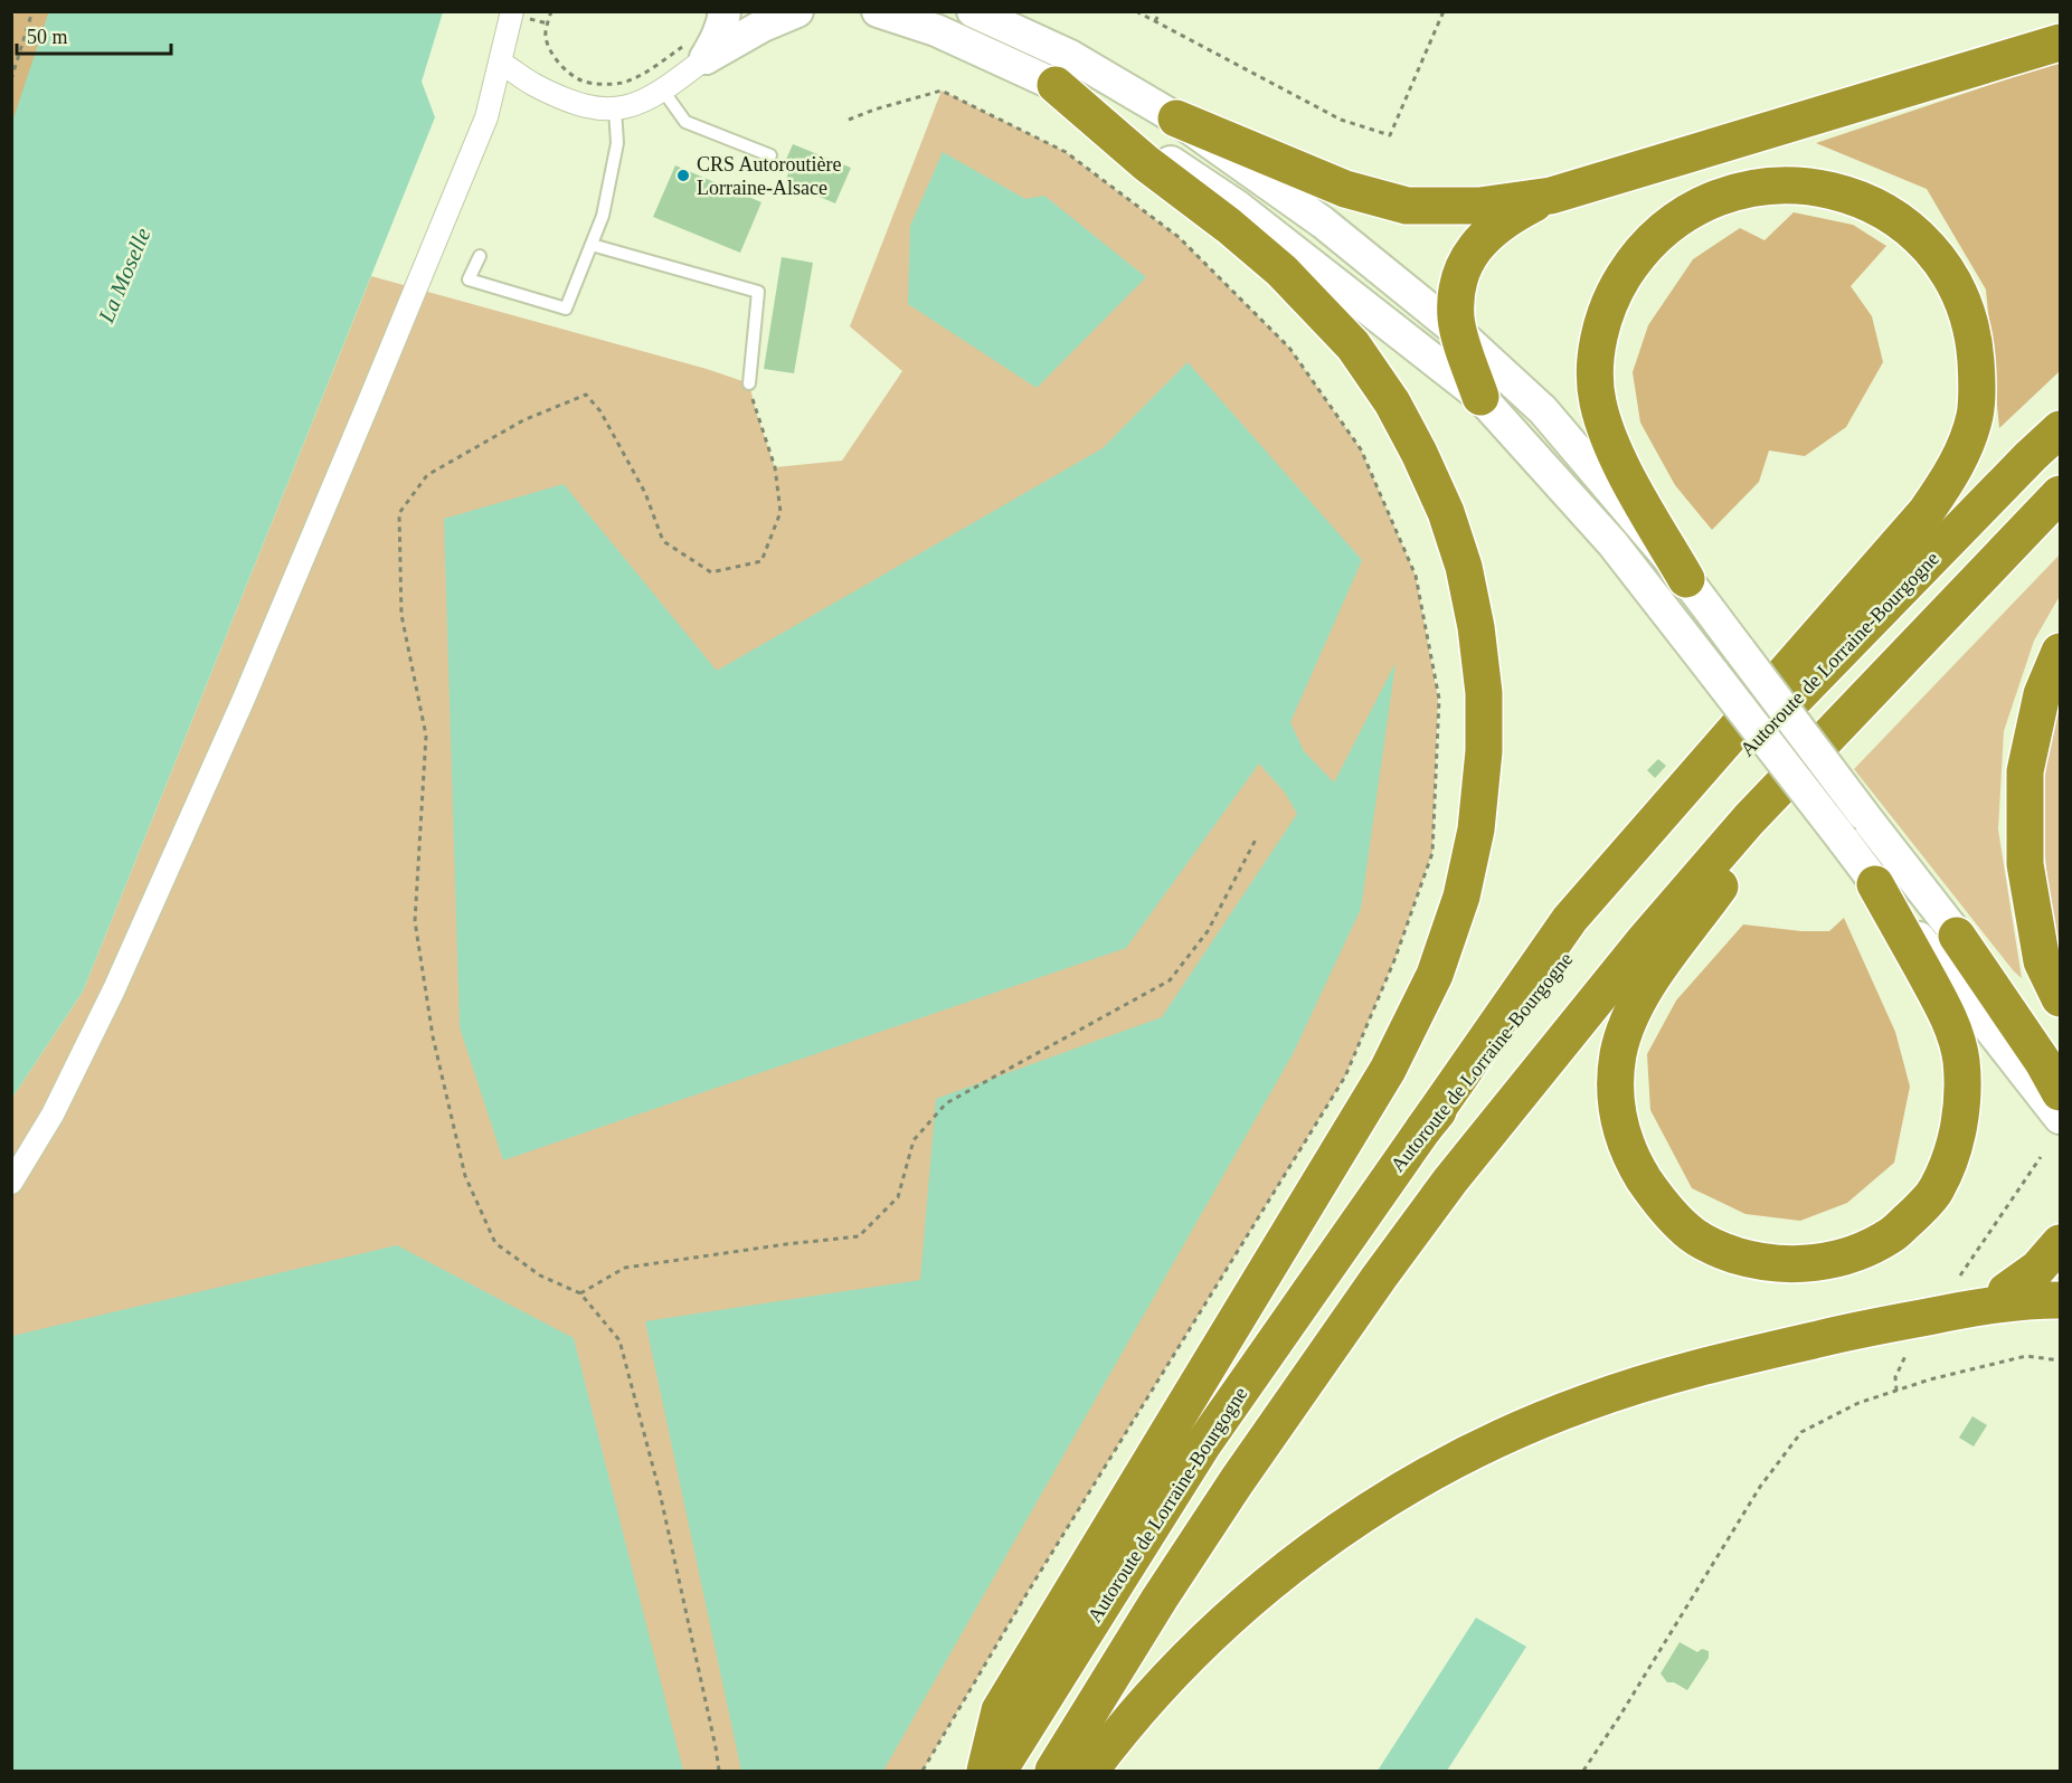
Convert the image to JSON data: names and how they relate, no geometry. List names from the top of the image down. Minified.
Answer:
{"streets":{"highway":["Autoroute de Lorraine-Bourgogne"]},"water":["La Moselle"],"places":["CRS Autoroutière Lorraine-Alsace"],"scale_bar":"50 m"}
